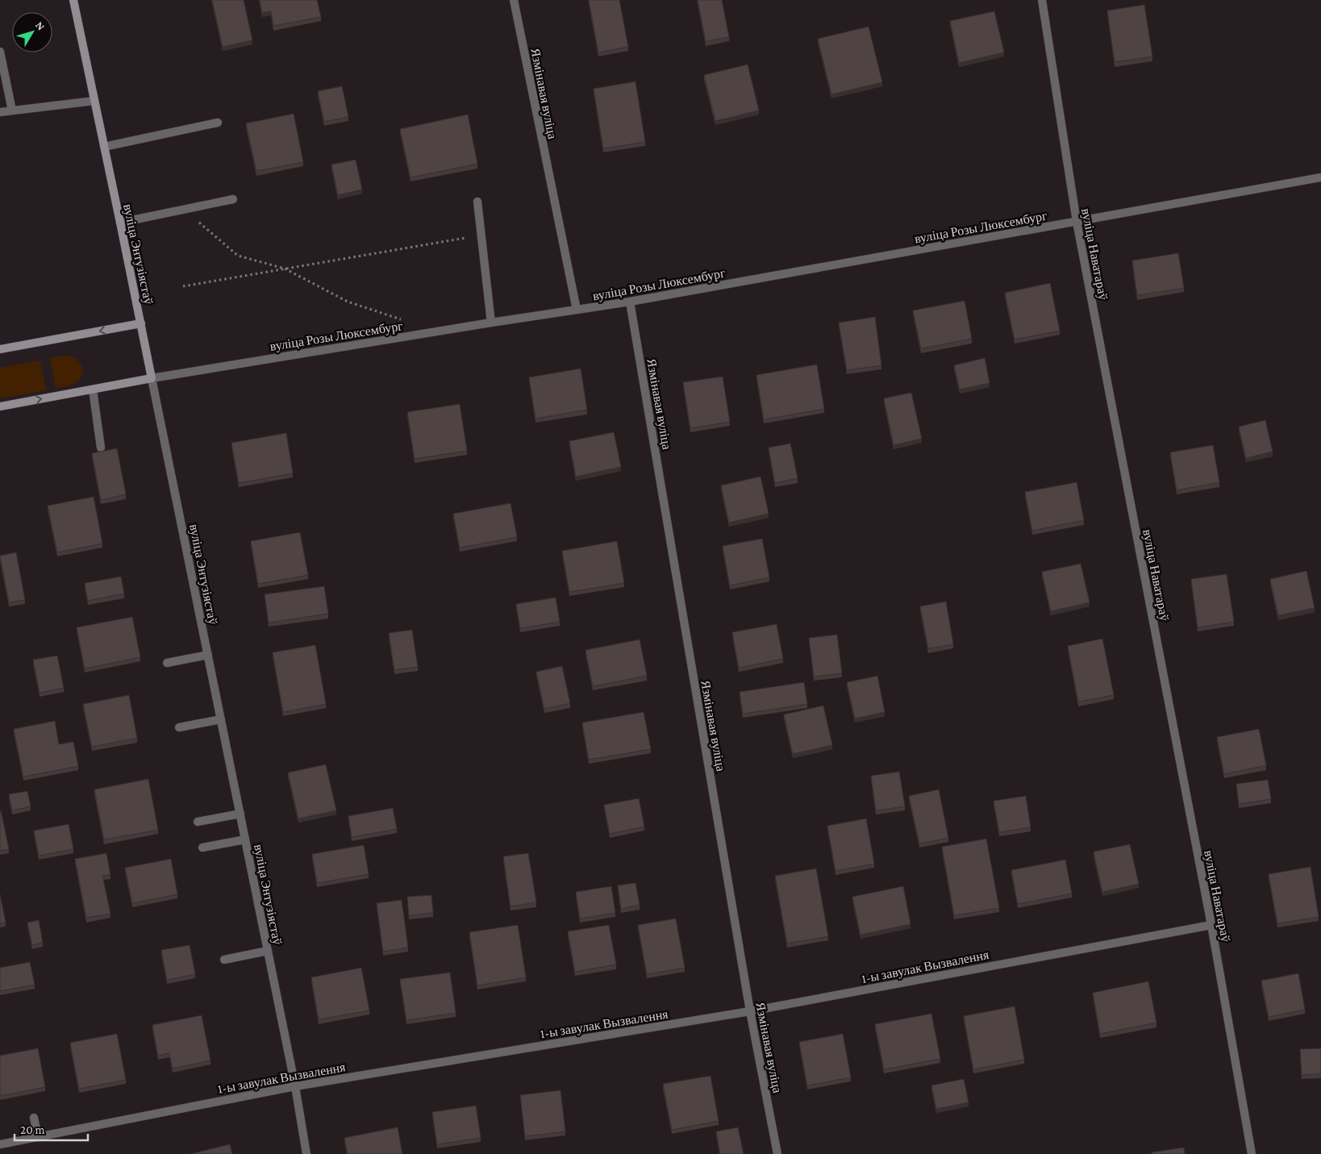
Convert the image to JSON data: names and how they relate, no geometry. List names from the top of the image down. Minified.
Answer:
{"streets":{"main road":["вуліца Розы Люксембург","вуліца Энтузіястаў"],"street":["Язмінавая вуліца","вуліца Наватараў","1-ы завулак Вызвалення"]},"crossings":[["Язмінавая вуліца","вуліца Розы Люксембург"],["Язмінавая вуліца","1-ы завулак Вызвалення"],["вуліца Розы Люксембург","вуліца Энтузіястаў"],["вуліца Розы Люксембург","вуліца Наватараў"],["вуліца Энтузіястаў","1-ы завулак Вызвалення"],["вуліца Наватараў","1-ы завулак Вызвалення"]],"scale_bar":"20 m","north":"top right"}
